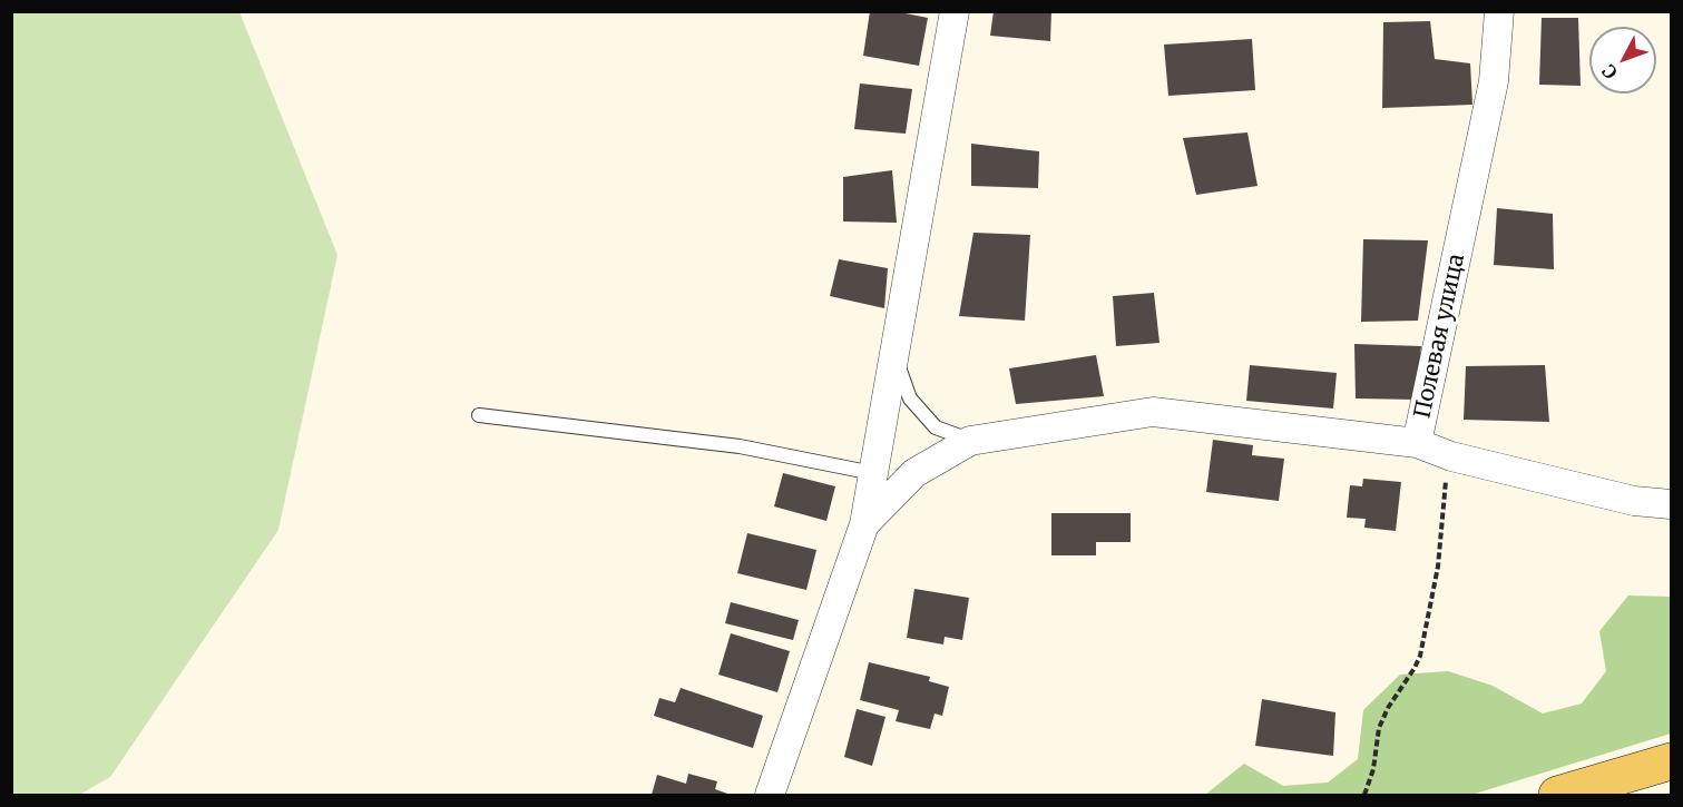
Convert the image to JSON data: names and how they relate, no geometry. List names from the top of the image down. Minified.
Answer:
{"streets":{"street":["Полевая улица"]},"north":"bottom left"}
